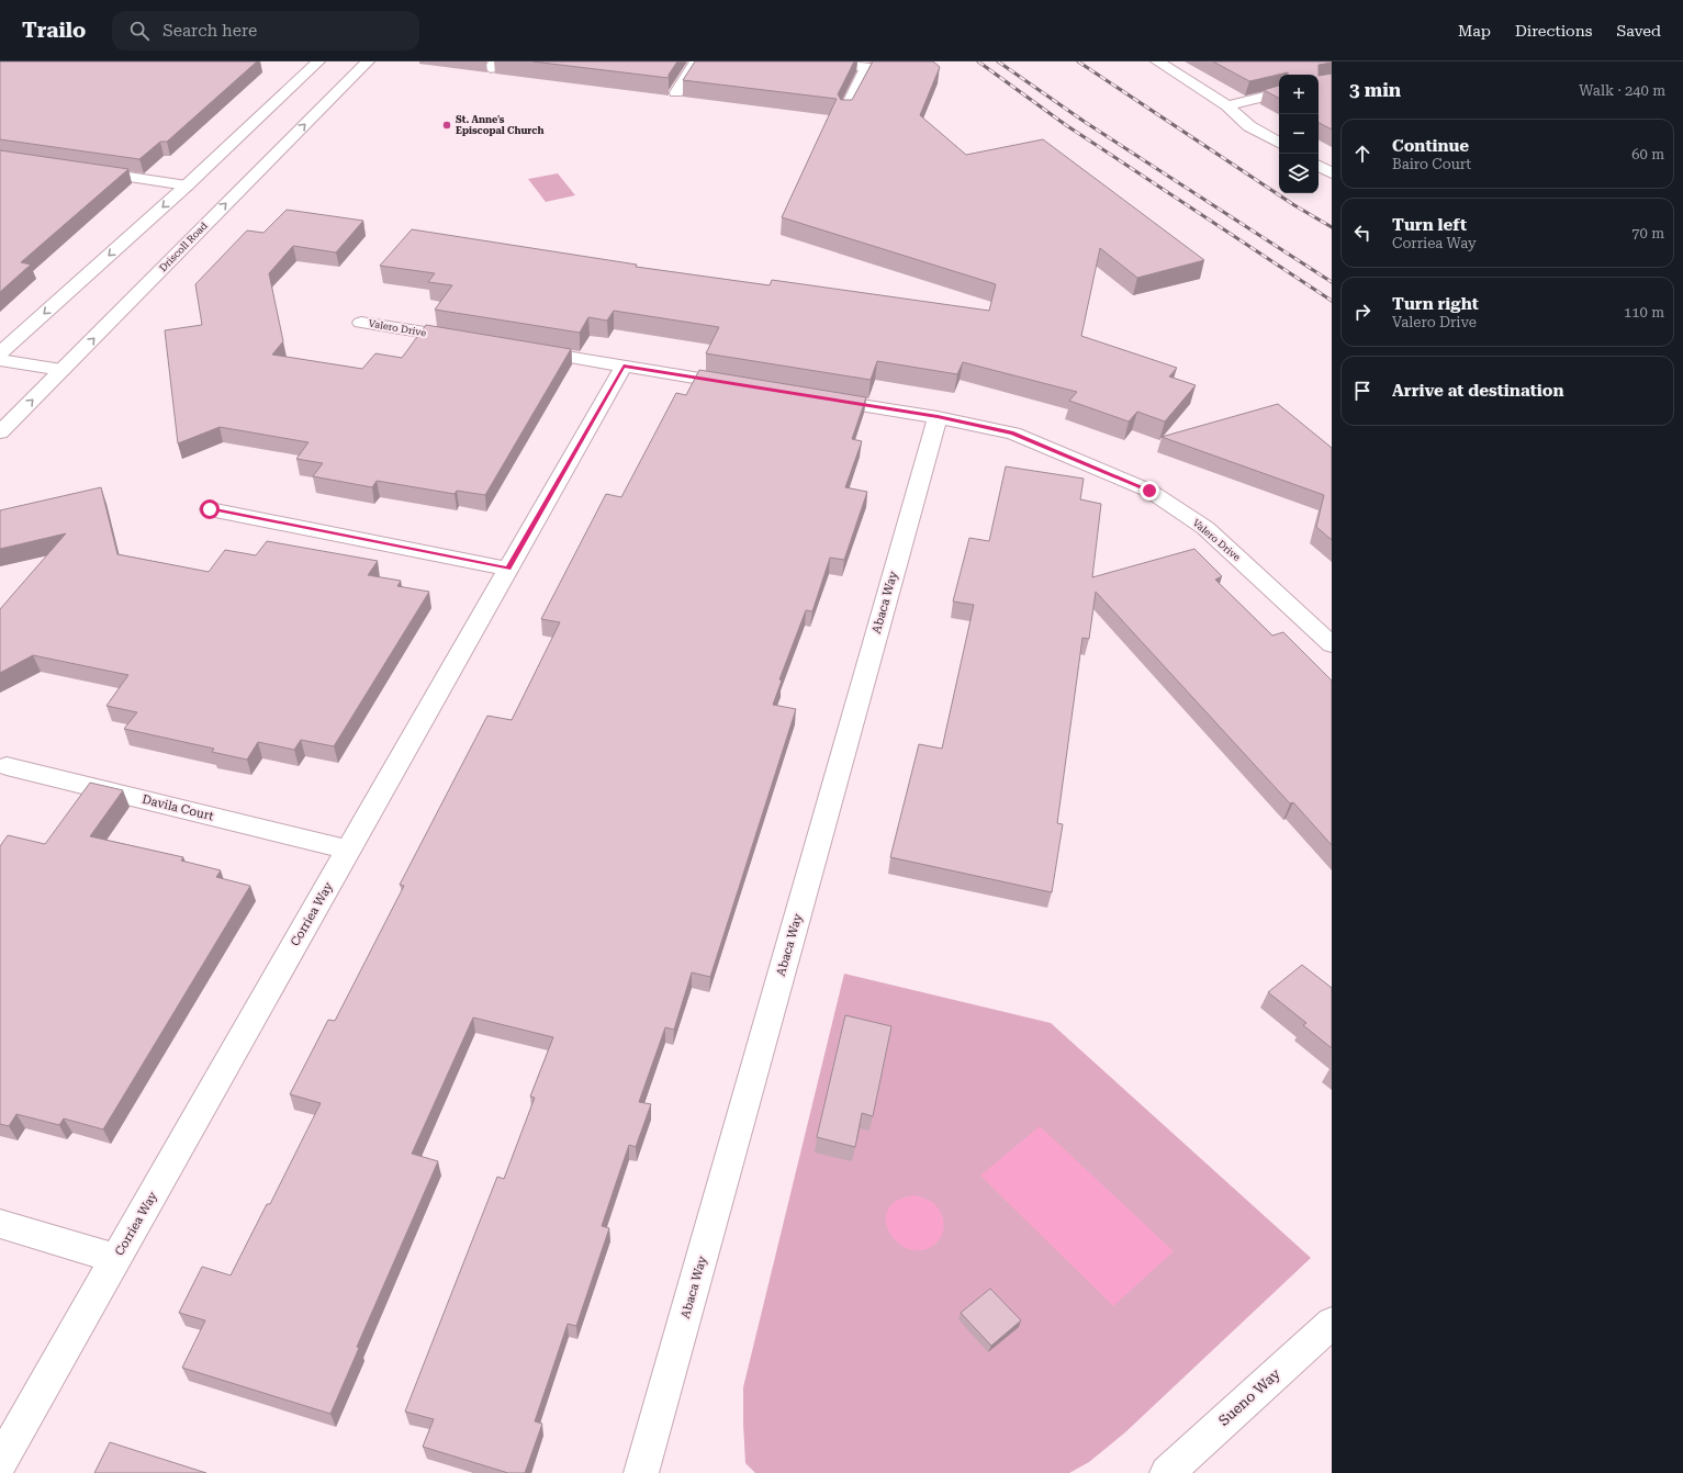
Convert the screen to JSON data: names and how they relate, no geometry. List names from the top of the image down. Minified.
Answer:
{"streets":{"street":["Driscoll Road","Valero Drive","Abaca Way","Davila Court","Corriea Way","Sueno Way"]},"crossings":[["Valero Drive","Abaca Way"],["Davila Court","Corriea Way"]],"places":["St. Anne's Episcopal Church"],"page":{"header":"Trailo","search":"Search here","nav":["Map","Directions","Saved"],"heading":["3 min","Walk · 240 m"],"map_buttons":["+","−"],"list":[["Continue","Bairo Court","60 m"],["Turn left","Corriea Way","70 m"],["Turn right","Valero Drive","110 m"],"Arrive at destination"]}}
